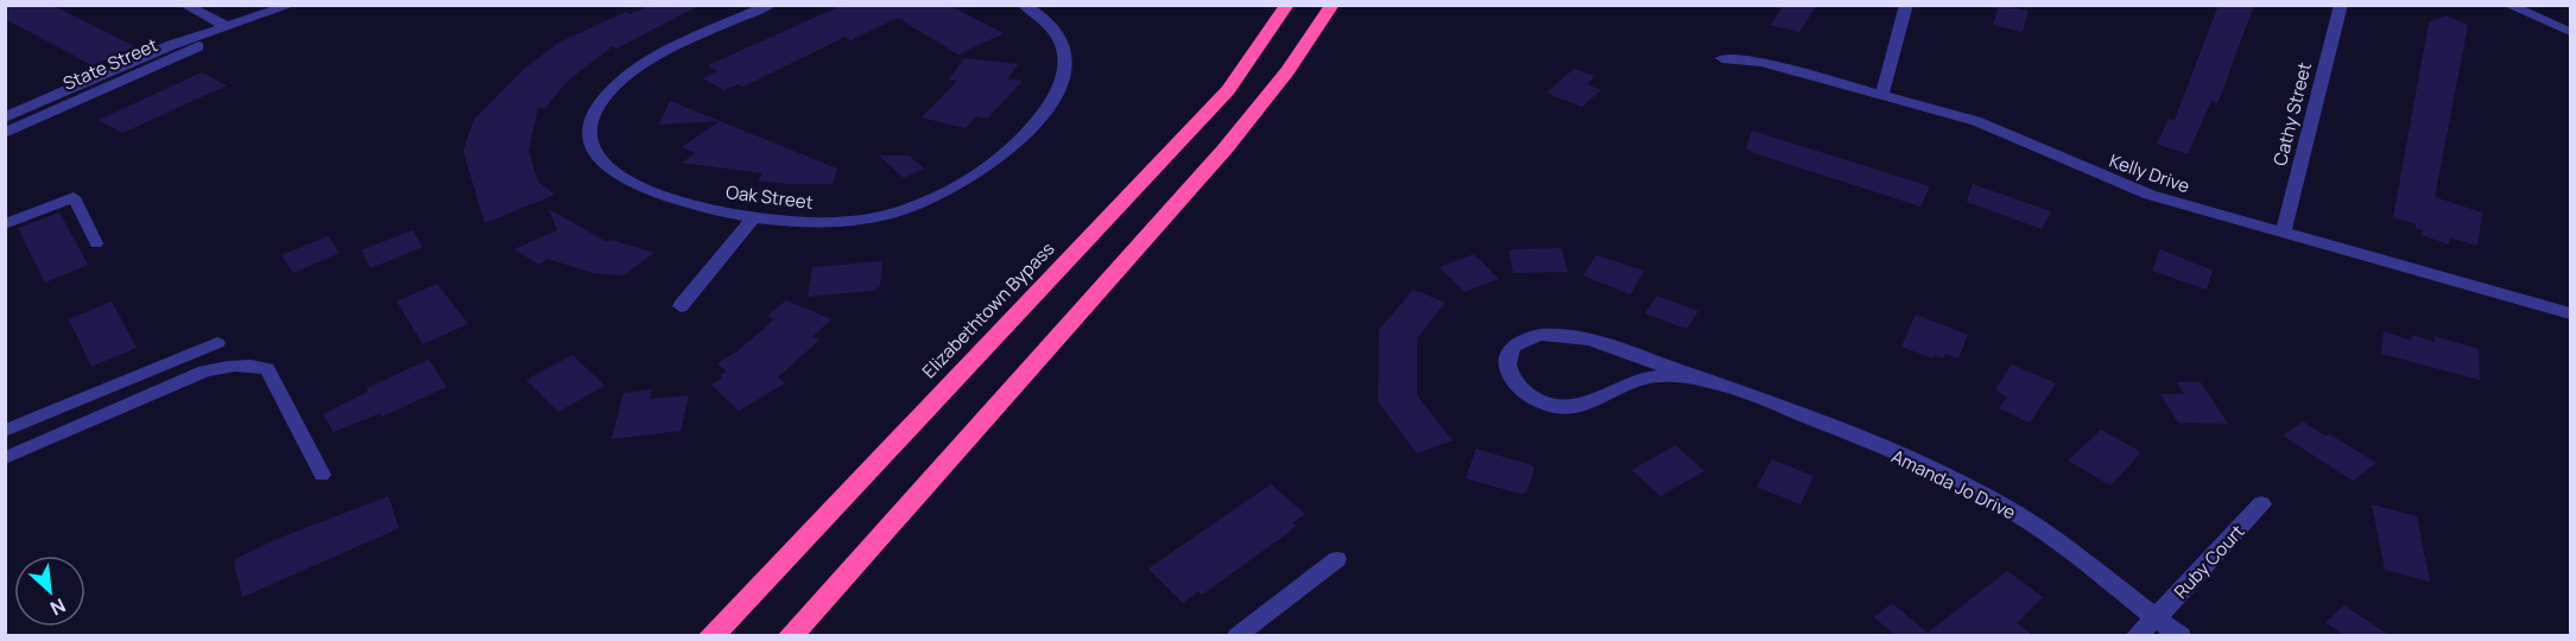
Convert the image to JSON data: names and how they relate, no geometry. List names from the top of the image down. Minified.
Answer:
{"streets":{"highway":["Elizabethtown Bypass"],"street":["State Street","Cathy Street","Kelly Drive","Oak Street","Amanda Jo Drive","Ruby Court"]},"crossings":[["Cathy Street","Kelly Drive"],["Amanda Jo Drive","Ruby Court"]],"north":"bottom right"}
